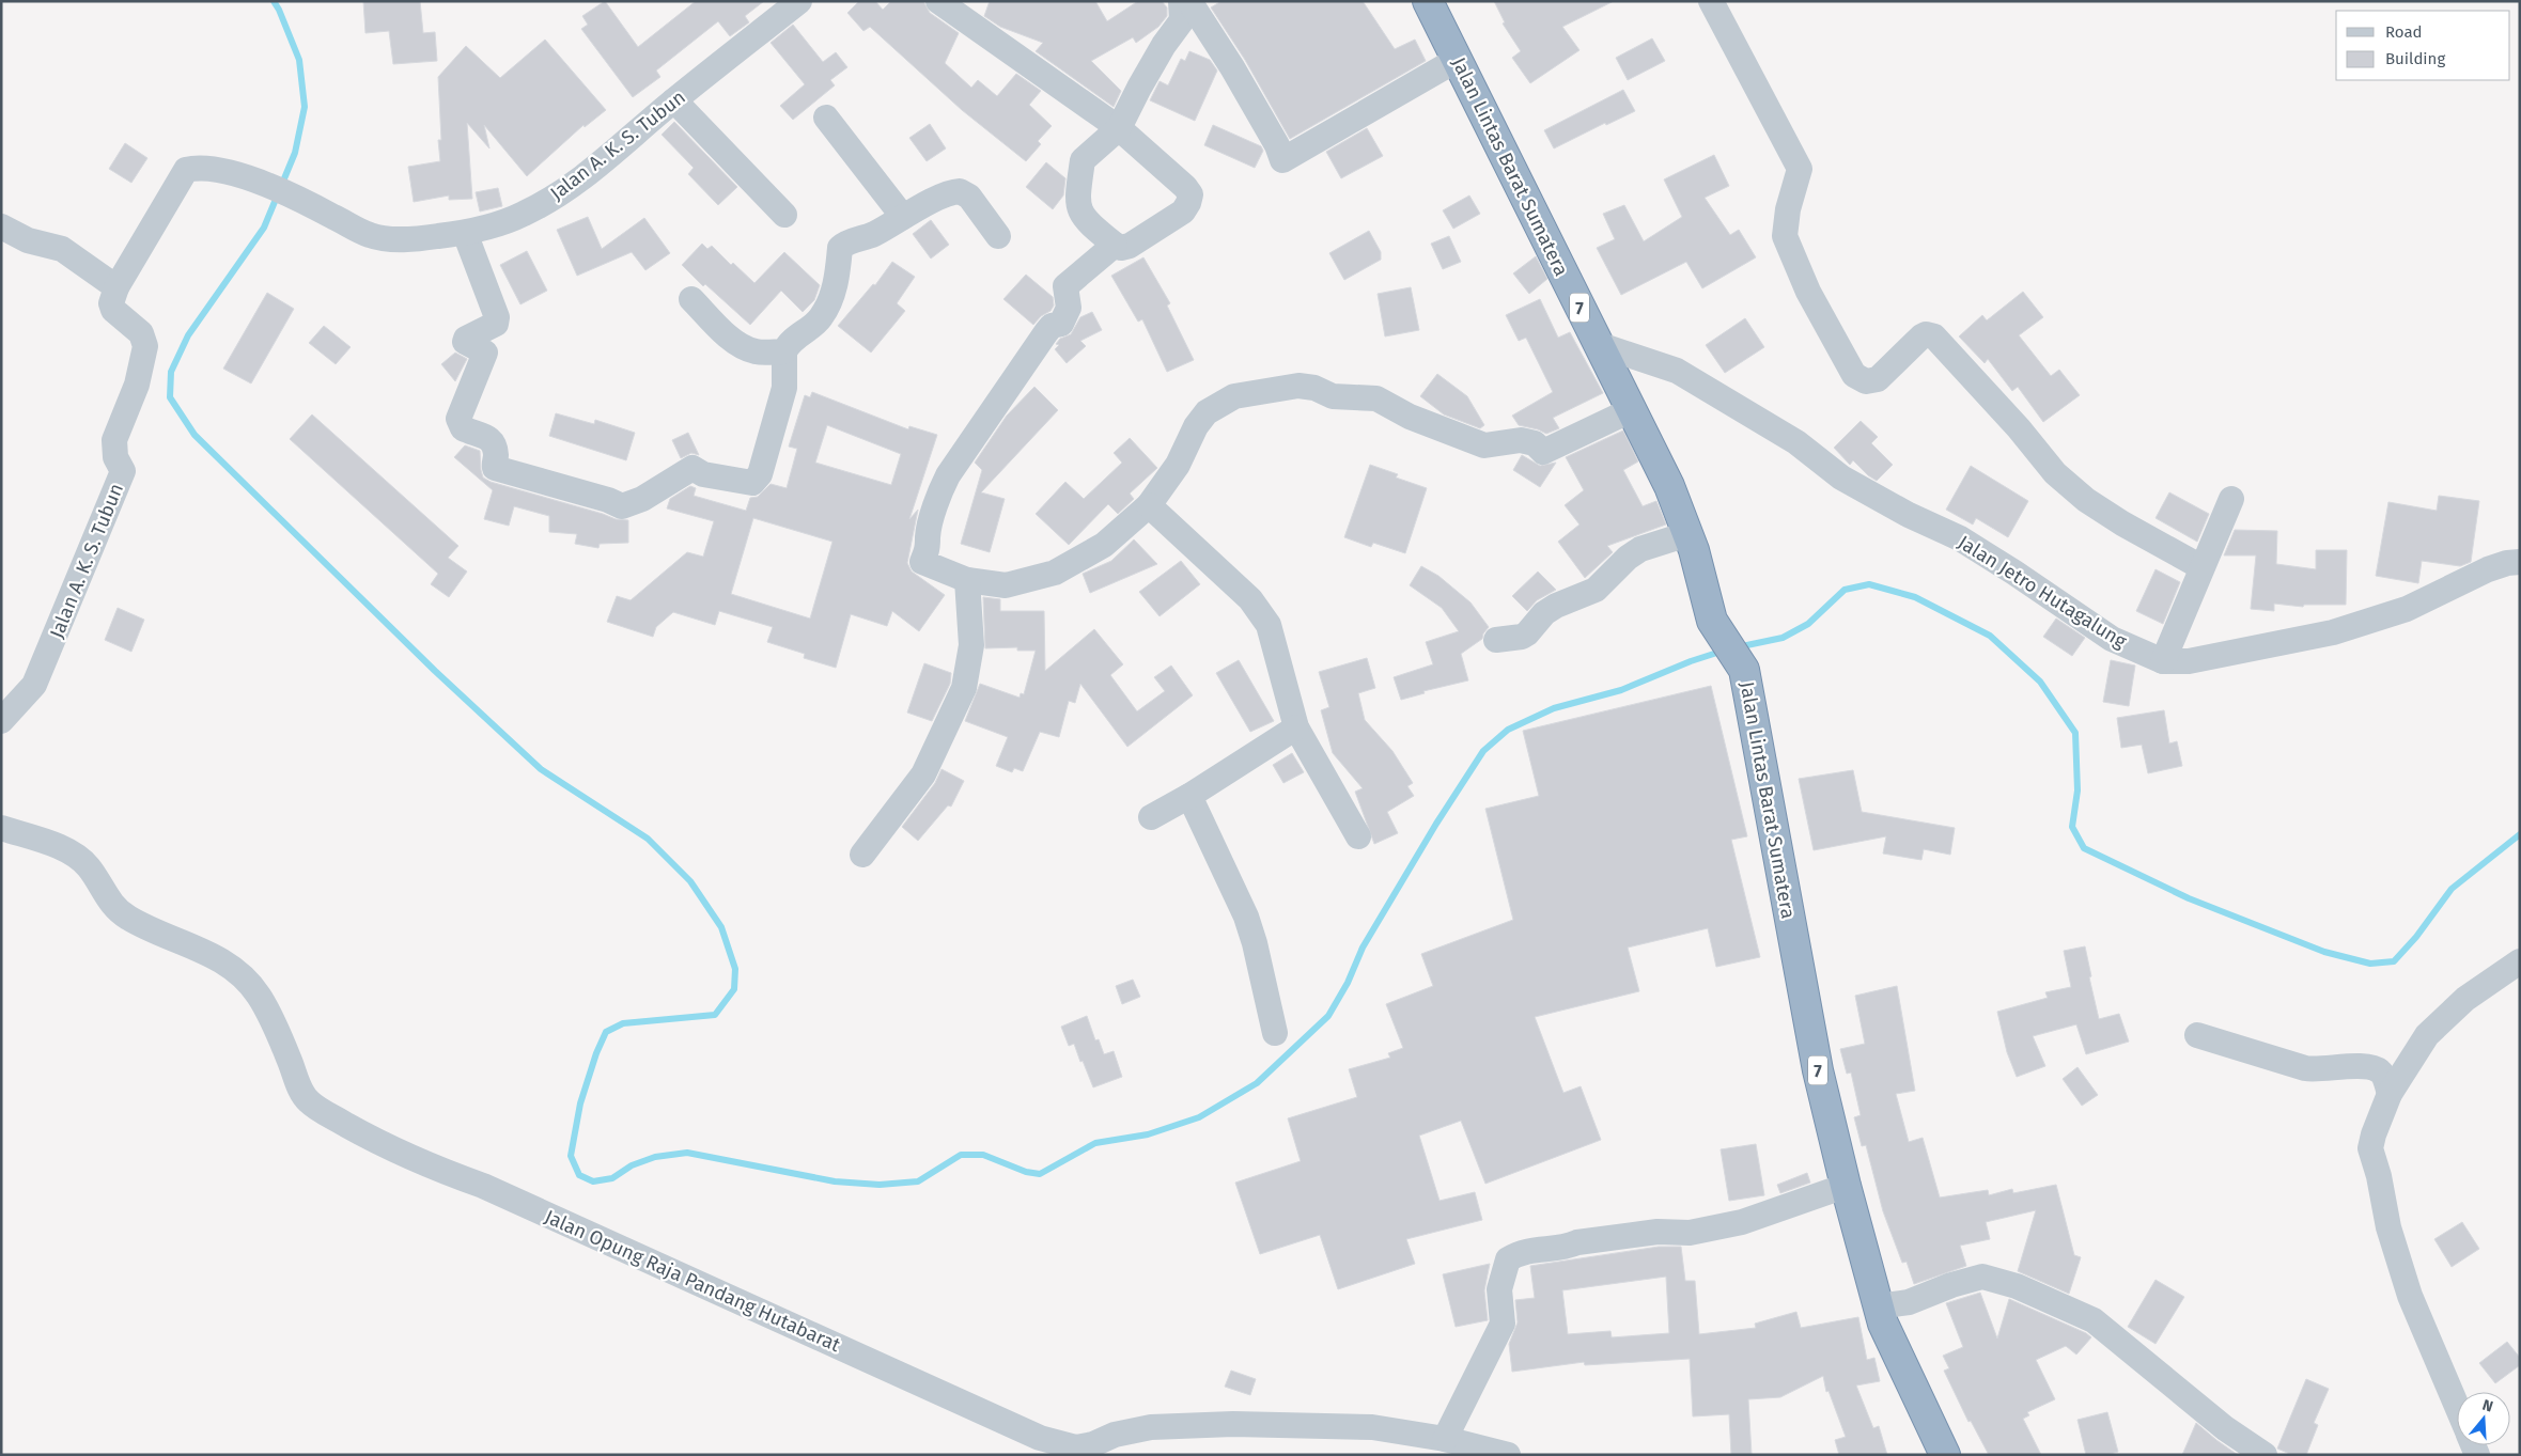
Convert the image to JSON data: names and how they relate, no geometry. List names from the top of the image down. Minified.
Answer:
{"streets":{"highway":["Jalan Lintas Barat Sumatera","7"],"street":["Jalan A. K. S. Tubun","Jalan Jetro Hutagalung","Jalan Opung Raja Pandang Hutabarat"]},"crossings":[["Jalan Lintas Barat Sumatera","Jalan Jetro Hutagalung"]],"legend":["Road","Building"],"north":"top"}
